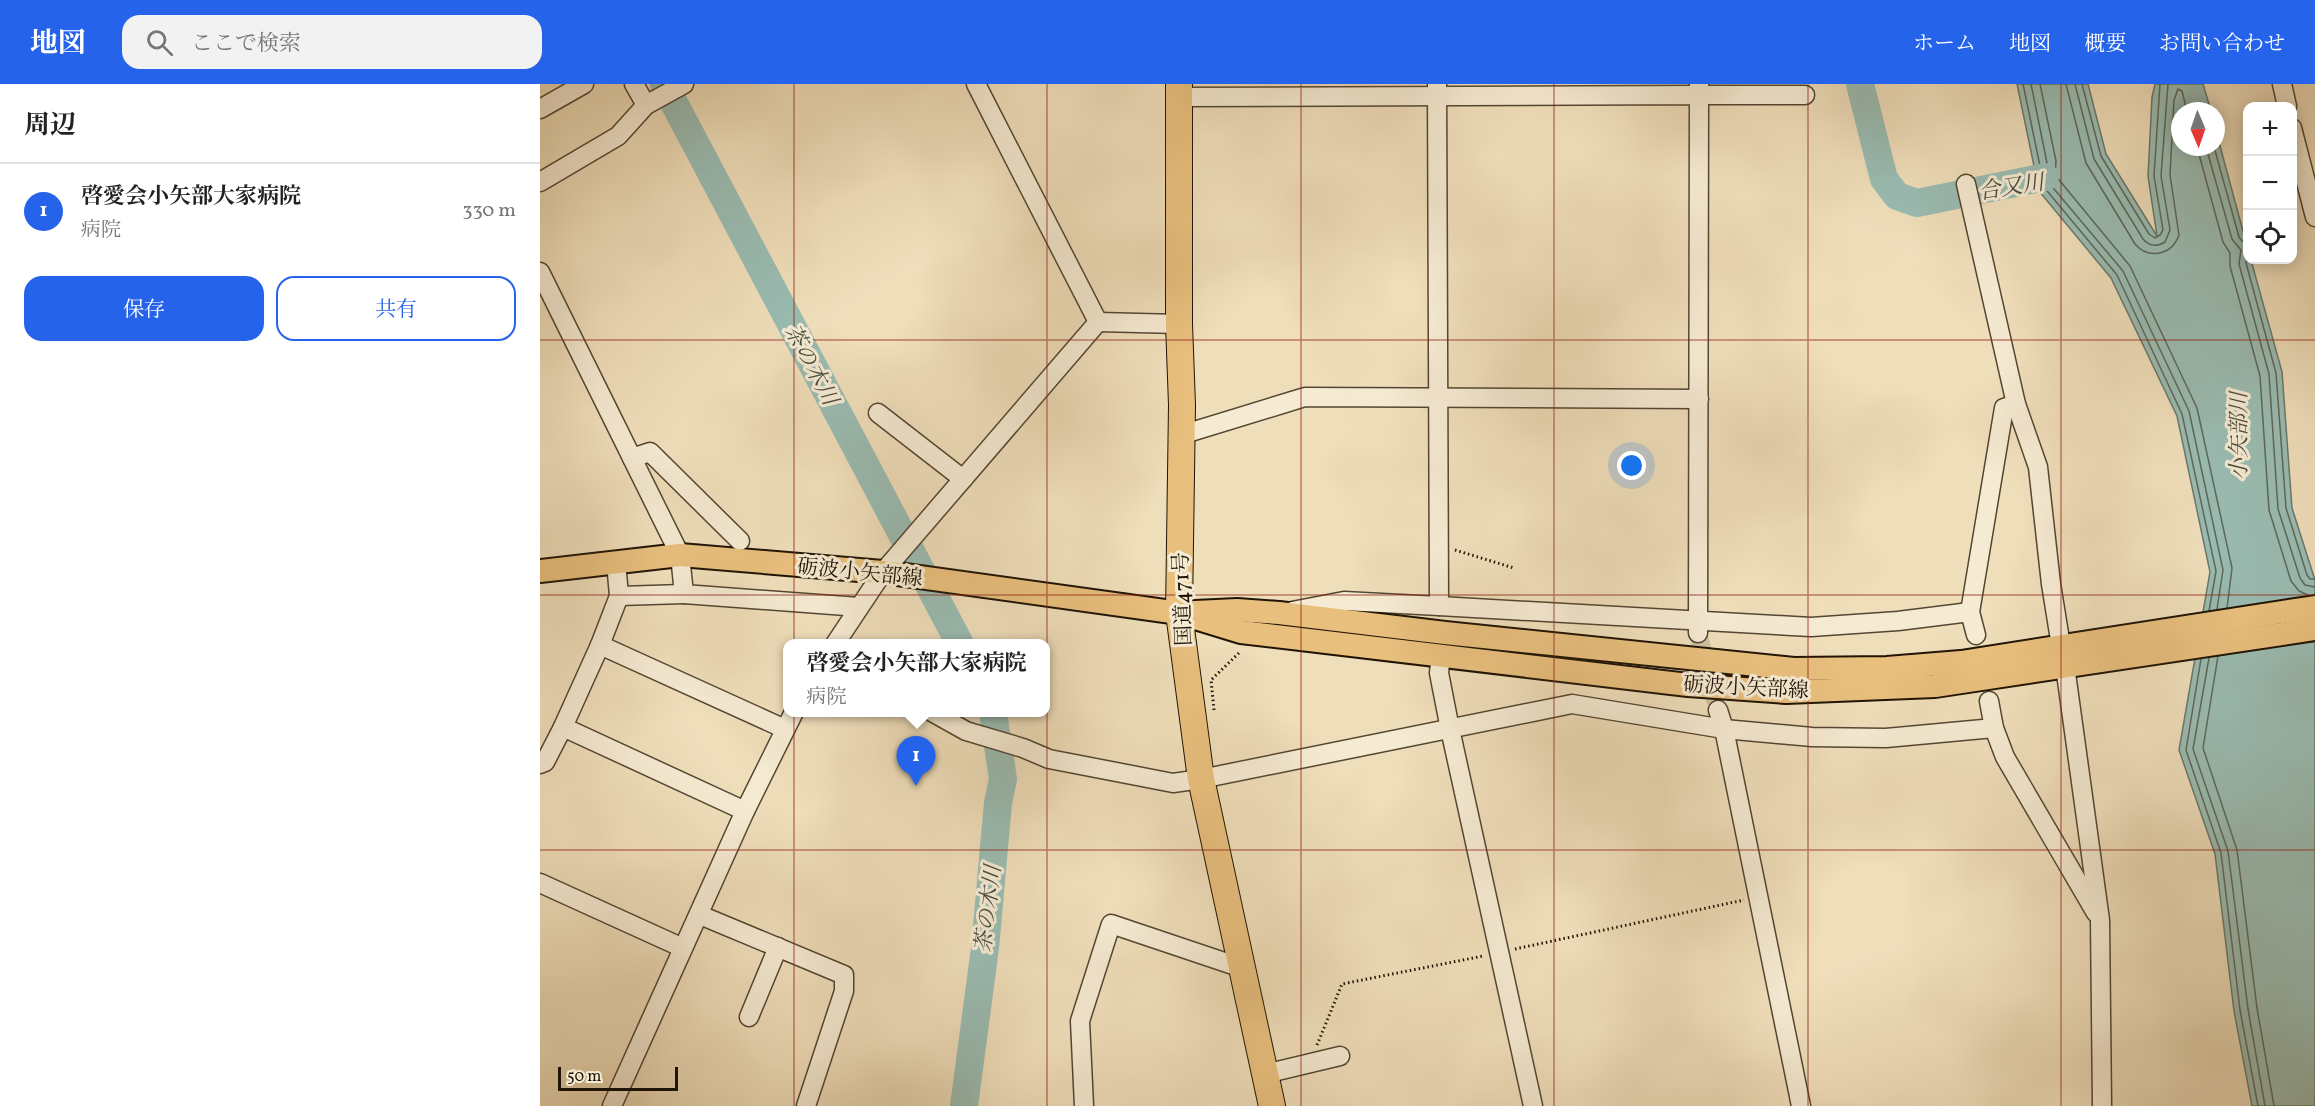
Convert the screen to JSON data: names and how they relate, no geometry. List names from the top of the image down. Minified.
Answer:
{"streets":{"highway":["国道471号"],"main road":["砺波小矢部線"]},"crossings":[["砺波小矢部線","国道471号"]],"water":["合又川","茶の木川","小矢部川"],"scale_bar":"50 m","north":"bottom","page":{"header":"地図","search":"ここで検索","nav":["ホーム","地図","概要","お問い合わせ"],"heading":"周辺","map_buttons":["+","−"],"list":[{"mark":"1","name":"啓愛会小矢部大家病院","note":"病院","value":"330 m"}],"buttons":["保存","共有"],"popup":["啓愛会小矢部大家病院","病院"],"pins":"1","scale":"50 m"}}
